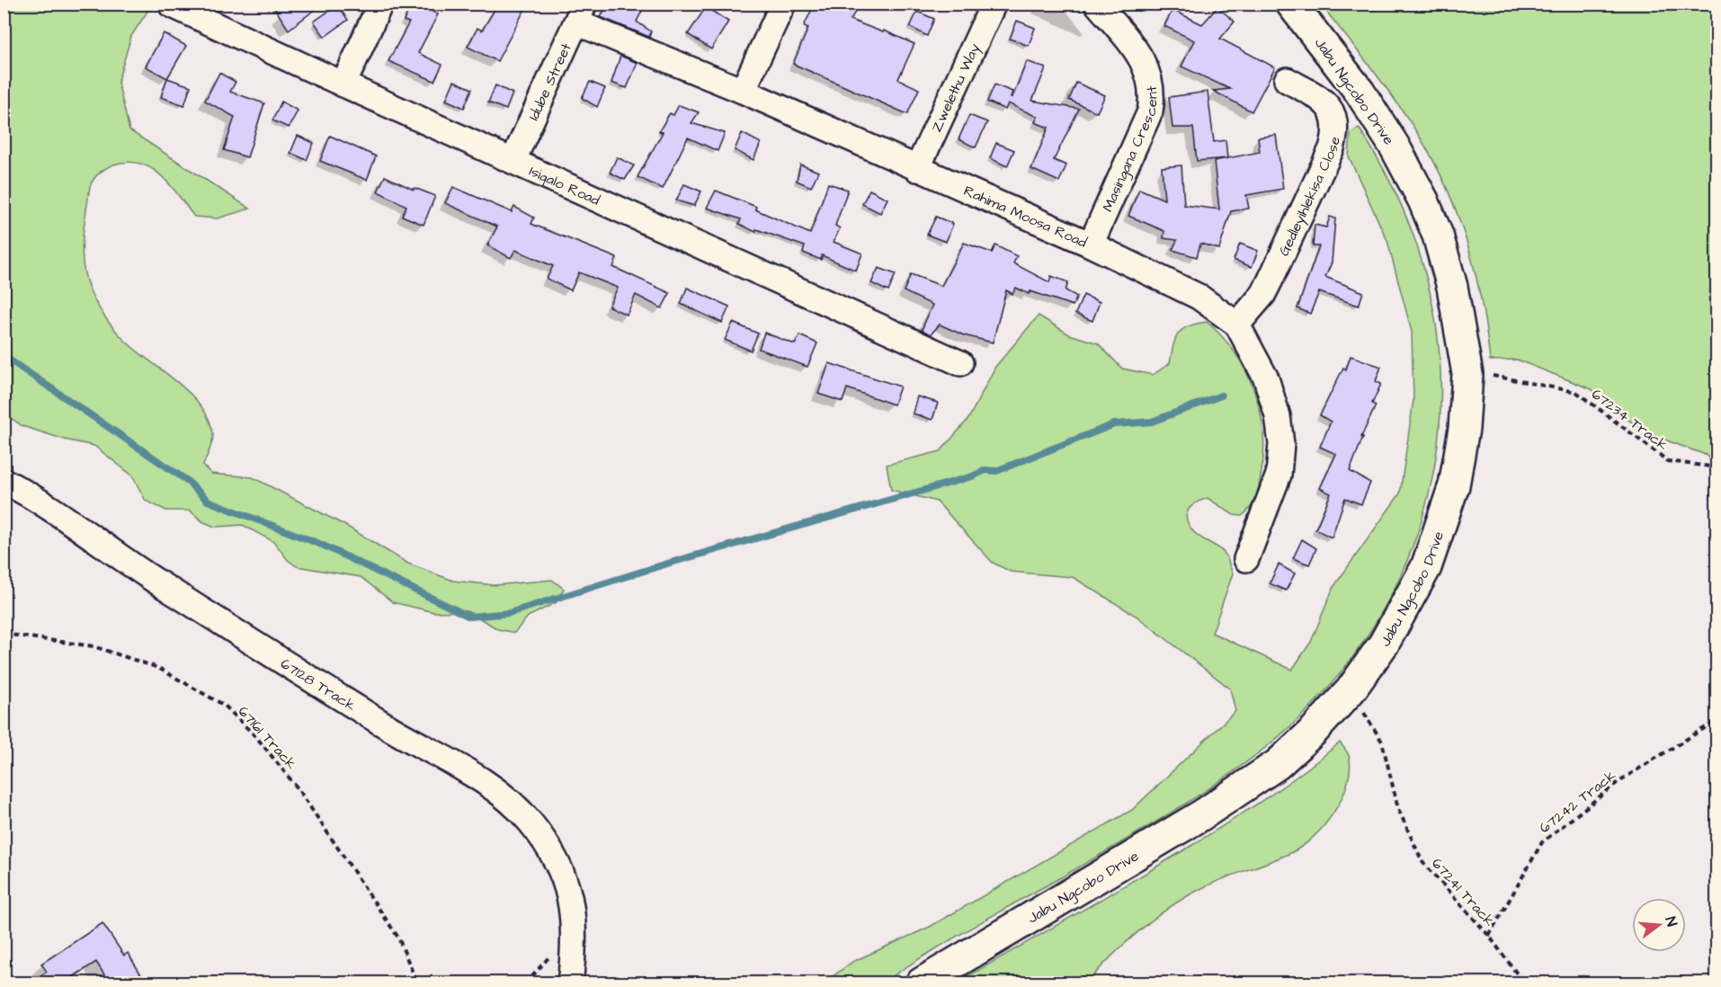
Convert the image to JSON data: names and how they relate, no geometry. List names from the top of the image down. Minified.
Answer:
{"streets":{"main road":["Jabu Ngcobo Drive"],"street":["Idube Street","Zwelethu Way","Masingana Crescent","Isiqalo Road","Gedleyihlekisa Close","Rahima Moosa Road","67128 Track"],"path":["67234 Track","67161 Track","67242 Track","67241 Track"]},"crossings":[["Idube Street","Isiqalo Road"],["Idube Street","Rahima Moosa Road"],["Zwelethu Way","Rahima Moosa Road"],["Jabu Ngcobo Drive","67234 Track"],["Jabu Ngcobo Drive","67241 Track"],["Masingana Crescent","Rahima Moosa Road"],["Gedleyihlekisa Close","Rahima Moosa Road"],["67242 Track","67241 Track"]],"north":"right"}
